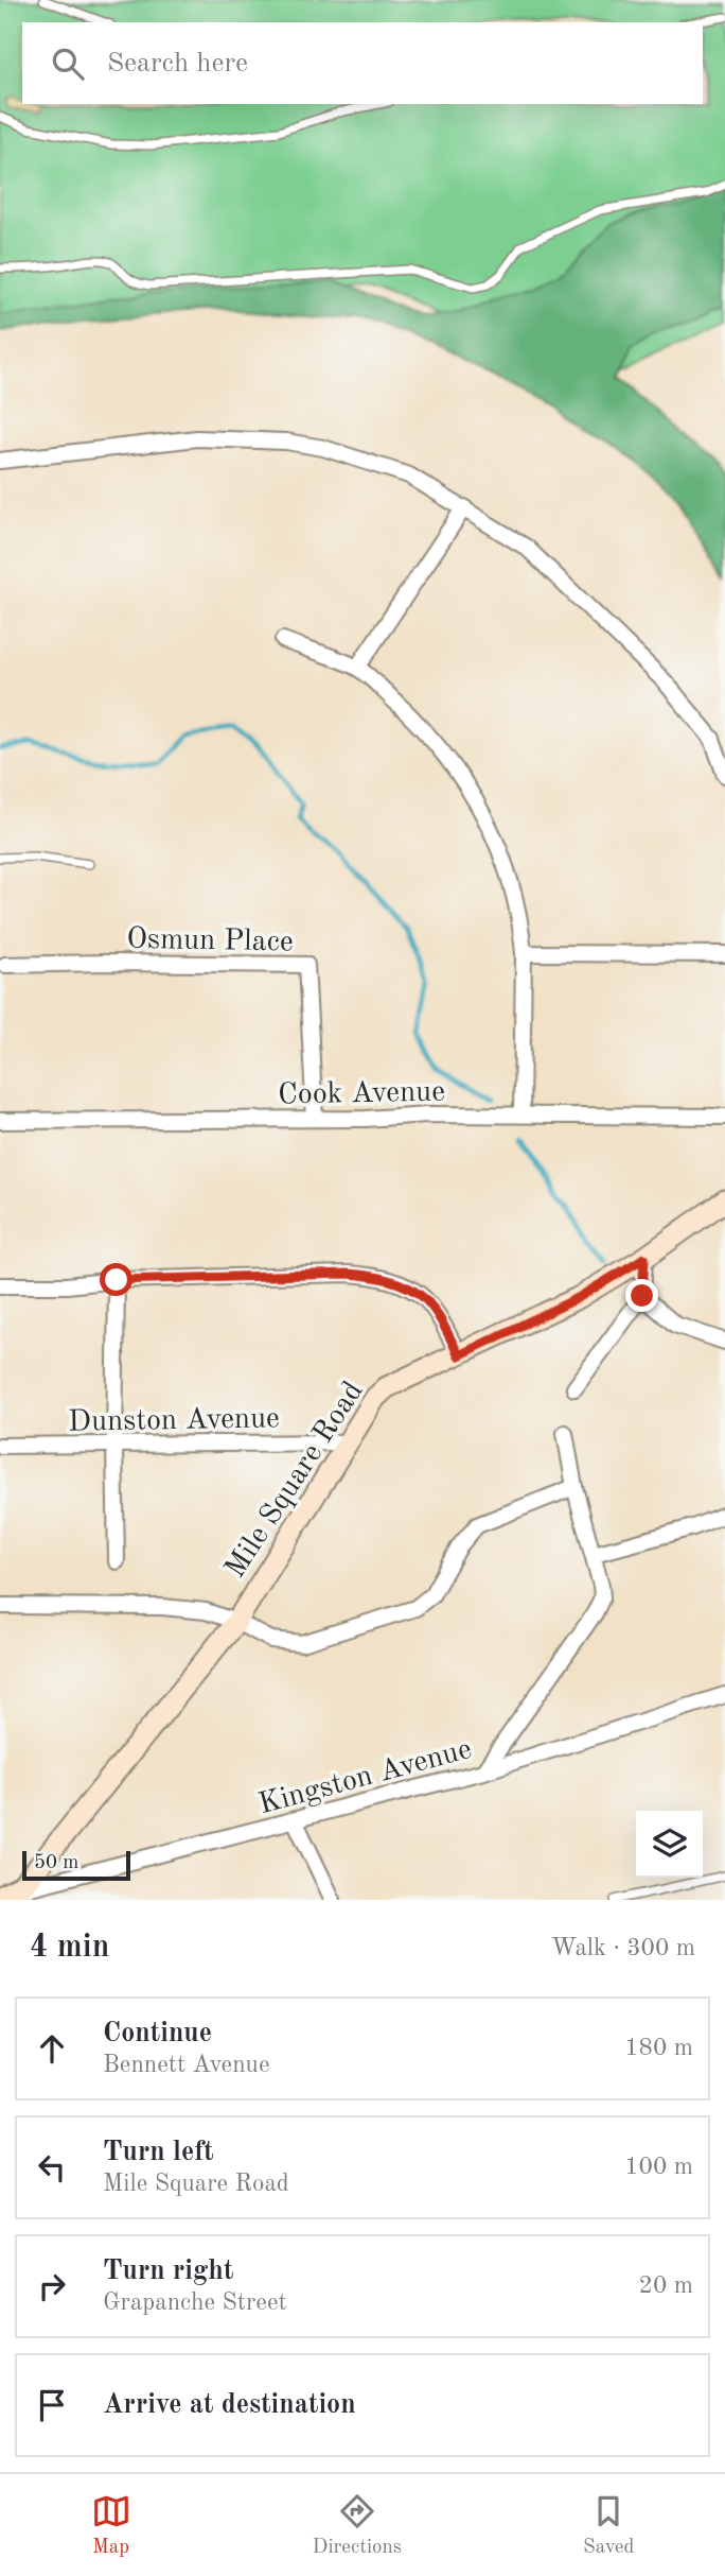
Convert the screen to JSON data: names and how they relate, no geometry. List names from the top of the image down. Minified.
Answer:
{"streets":{"street":["Osmun Place","Cook Avenue","Dunston Avenue","Mile Square Road","Kingston Avenue"]},"crossings":[["Osmun Place","Cook Avenue"],["Dunston Avenue","Mile Square Road"],["Mile Square Road","Kingston Avenue"]],"scale_bar":"50 m","page":{"search":"Search here","scale":"50 m","heading":["4 min","Walk · 300 m"],"list":[["Continue","Bennett Avenue","180 m"],["Turn left","Mile Square Road","100 m"],["Turn right","Grapanche Street","20 m"],"Arrive at destination"],"nav":["Map","Directions","Saved"]}}
